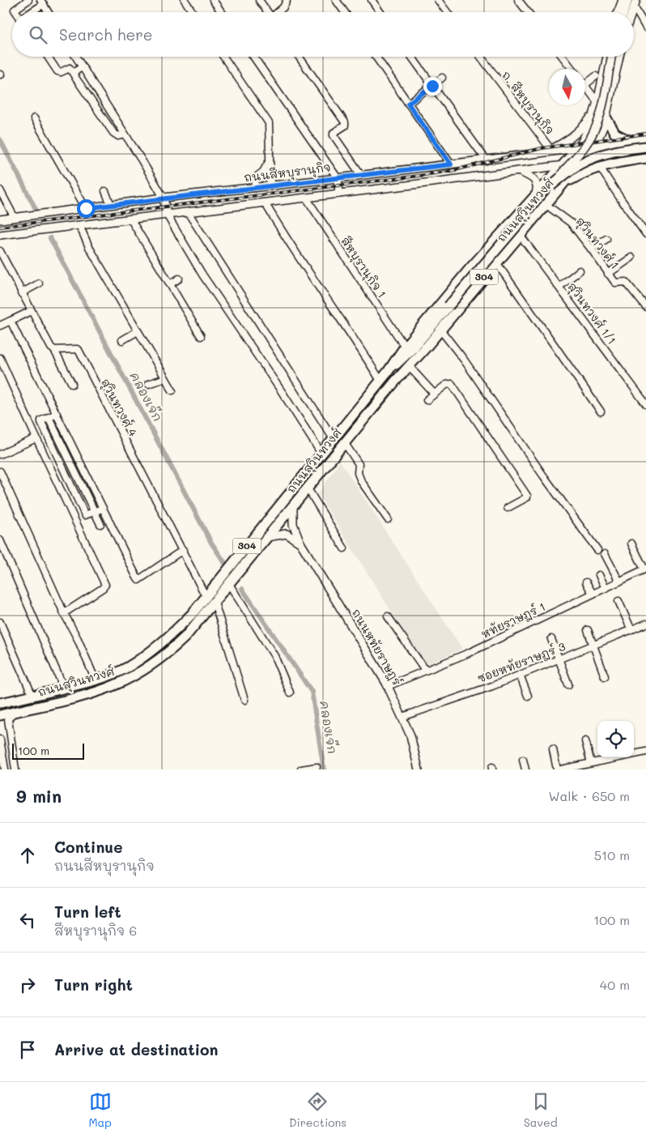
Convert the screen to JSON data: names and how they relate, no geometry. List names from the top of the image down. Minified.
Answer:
{"streets":{"highway":["ถนนสุวินทวงศ์","304"],"main road":["ถนนสีหบุรานุกิจ","ถนนหทัยราษฎร์"],"street":["ถ. สีหบุรานุกิจ","สุวินทวงศ์ 1","สีหบุรานุกิจ 1","สุวินทวงศ์ 1/1","สุวินทวงศ์ 4","หทัยราษฎร์ 1","ซอยหทัยราษฎร์ 3"]},"crossings":[["ถนนสีหบุรานุกิจ","ถนนสุวินทวงศ์"],["ถนนสุวินทวงศ์","สุวินทวงศ์ 1"],["ถนนสุวินทวงศ์","สีหบุรานุกิจ 1"],["ถนนสุวินทวงศ์","สุวินทวงศ์ 1/1"],["ถนนสุวินทวงศ์","สุวินทวงศ์ 4"],["ถนนสุวินทวงศ์","ถนนหทัยราษฎร์"],["หทัยราษฎร์ 1","ถนนหทัยราษฎร์"],["ถนนหทัยราษฎร์","ซอยหทัยราษฎร์ 3"]],"water":["คลองเจ๊ก"],"scale_bar":"100 m","north":"bottom","page":{"search":"Search here","scale":"100 m","heading":["9 min","Walk · 650 m"],"list":[["Continue","ถนนสีหบุรานุกิจ","510 m"],["Turn left","สีหบุรานุกิจ 6","100 m"],["Turn right","40 m"],"Arrive at destination"],"nav":["Map","Directions","Saved"]}}
